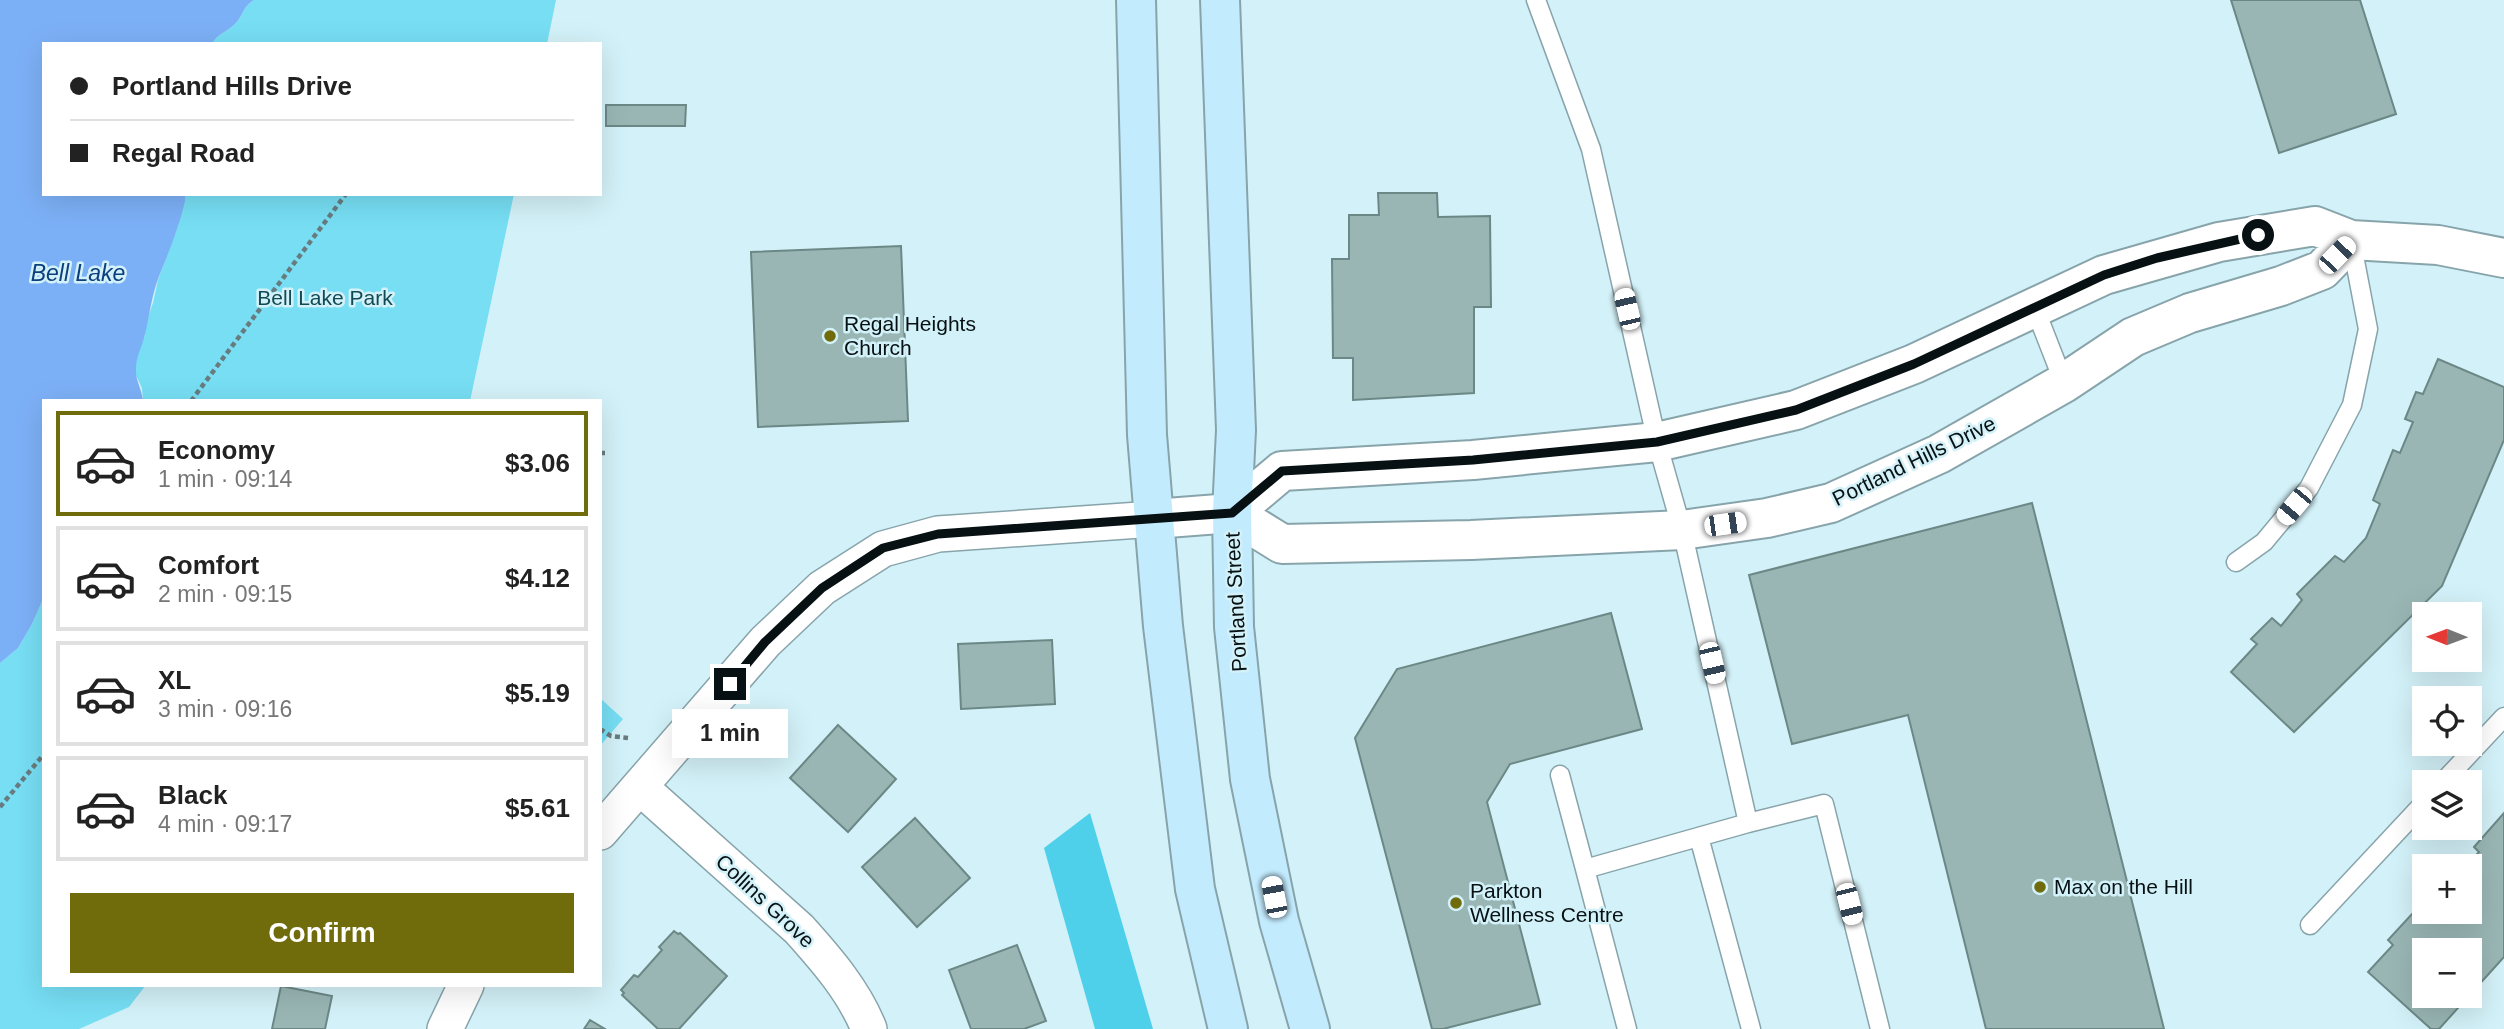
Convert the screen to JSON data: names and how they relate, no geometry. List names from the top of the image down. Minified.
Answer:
{"streets":{"main road":["Portland Street"],"street":["Portland Hills Drive","Collins Grove"]},"crossings":[["Portland Hills Drive","Portland Street"]],"water":["Bell Lake"],"parks":["Bell Lake Park"],"places":["Regal Heights Church","Max on the Hill","Parkton Wellness Centre"],"north":"left","page":{"banner":["Portland Hills Drive","Regal Road"],"list":[{"name":"Economy","note":"1 min · 09:14","value":"$3.06"},{"name":"Comfort","note":"2 min · 09:15","value":"$4.12"},{"name":"XL","note":"3 min · 09:16","value":"$5.19"},{"name":"Black","note":"4 min · 09:17","value":"$5.61"}],"map_buttons":["+","−"],"bubble":"1 min","buttons":"Confirm"}}
